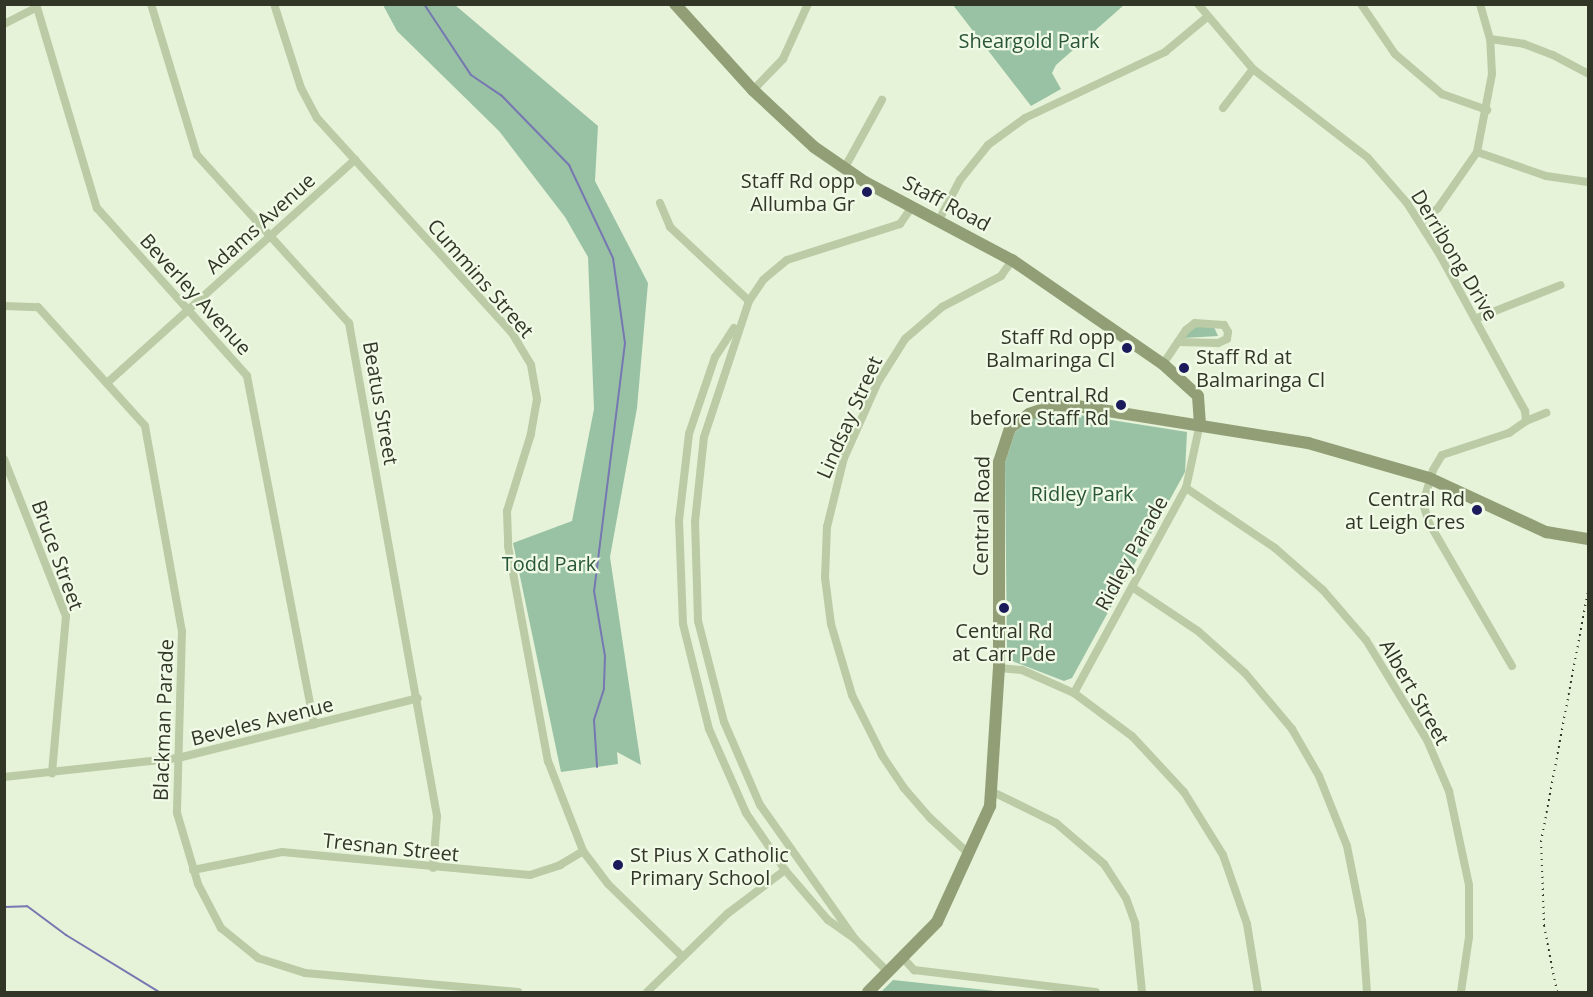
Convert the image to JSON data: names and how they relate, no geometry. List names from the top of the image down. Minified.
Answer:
{"streets":{"main road":["Staff Road","Central Road"],"street":["Adams Avenue","Derribong Drive","Cummins Street","Beverley Avenue","Beatus Street","Lindsay Street","Ridley Parade","Bruce Street","Albert Street","Blackman Parade","Beveles Avenue","Tresnan Street"]},"crossings":[["Staff Road","Lindsay Street"],["Staff Road","Central Road"],["Staff Road","Ridley Parade"],["Adams Avenue","Cummins Street"],["Adams Avenue","Beverley Avenue"],["Adams Avenue","Beatus Street"],["Adams Avenue","Blackman Parade"],["Cummins Street","Tresnan Street"],["Beverley Avenue","Beveles Avenue"],["Beatus Street","Beveles Avenue"],["Beatus Street","Tresnan Street"],["Lindsay Street","Central Road"],["Central Road","Ridley Parade"],["Ridley Parade","Albert Street"],["Bruce Street","Beveles Avenue"],["Blackman Parade","Beveles Avenue"],["Blackman Parade","Tresnan Street"]],"parks":["Sheargold Park","Ridley Park","Todd Park"],"places":["Staff Rd opp Allumba Gr","Staff Rd opp Balmaringa Cl","Staff Rd at Balmaringa Cl","Central Rd before Staff Rd","Central Rd at Leigh Cres","Central Rd at Carr Pde","St Pius X Catholic Primary School"]}
